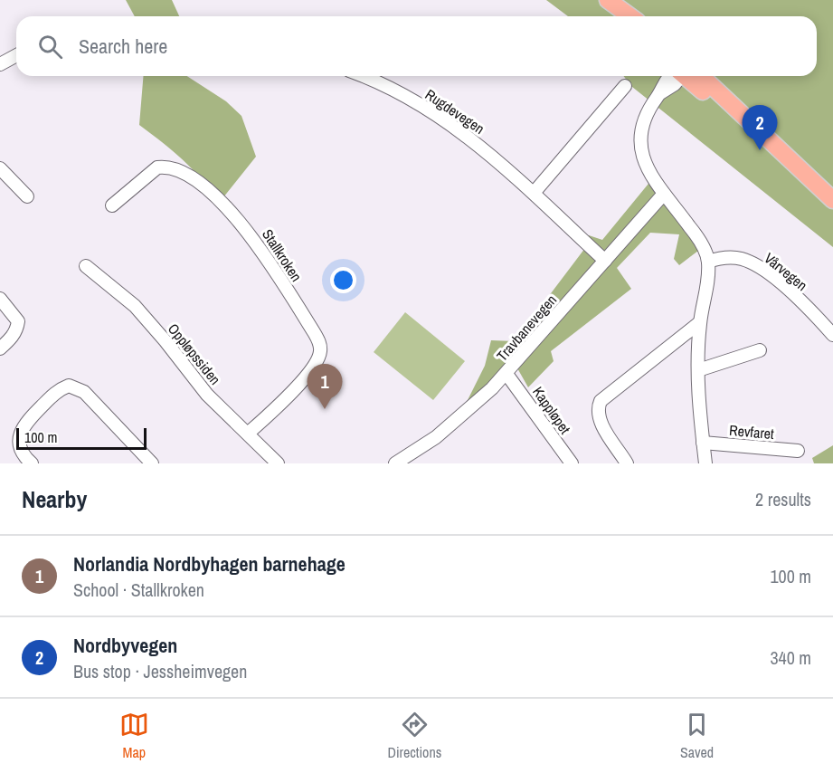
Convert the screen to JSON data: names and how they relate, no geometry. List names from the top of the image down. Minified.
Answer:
{"streets":{"street":["Rugdevegen","Stallkroken","Vårvegen","Travbanevegen","Oppløpssiden","Kappløpet","Revfaret"]},"crossings":[["Rugdevegen","Travbanevegen"],["Stallkroken","Oppløpssiden"],["Travbanevegen","Kappløpet"]],"scale_bar":"100 m","page":{"search":"Search here","pins":["2","1"],"scale":"100 m","heading":["Nearby","2 results"],"list":[{"mark":"1","name":"Norlandia Nordbyhagen barnehage","note":"School · Stallkroken","value":"100 m"},{"mark":"2","name":"Nordbyvegen","note":"Bus stop · Jessheimvegen","value":"340 m"}],"nav":["Map","Directions","Saved"]}}
